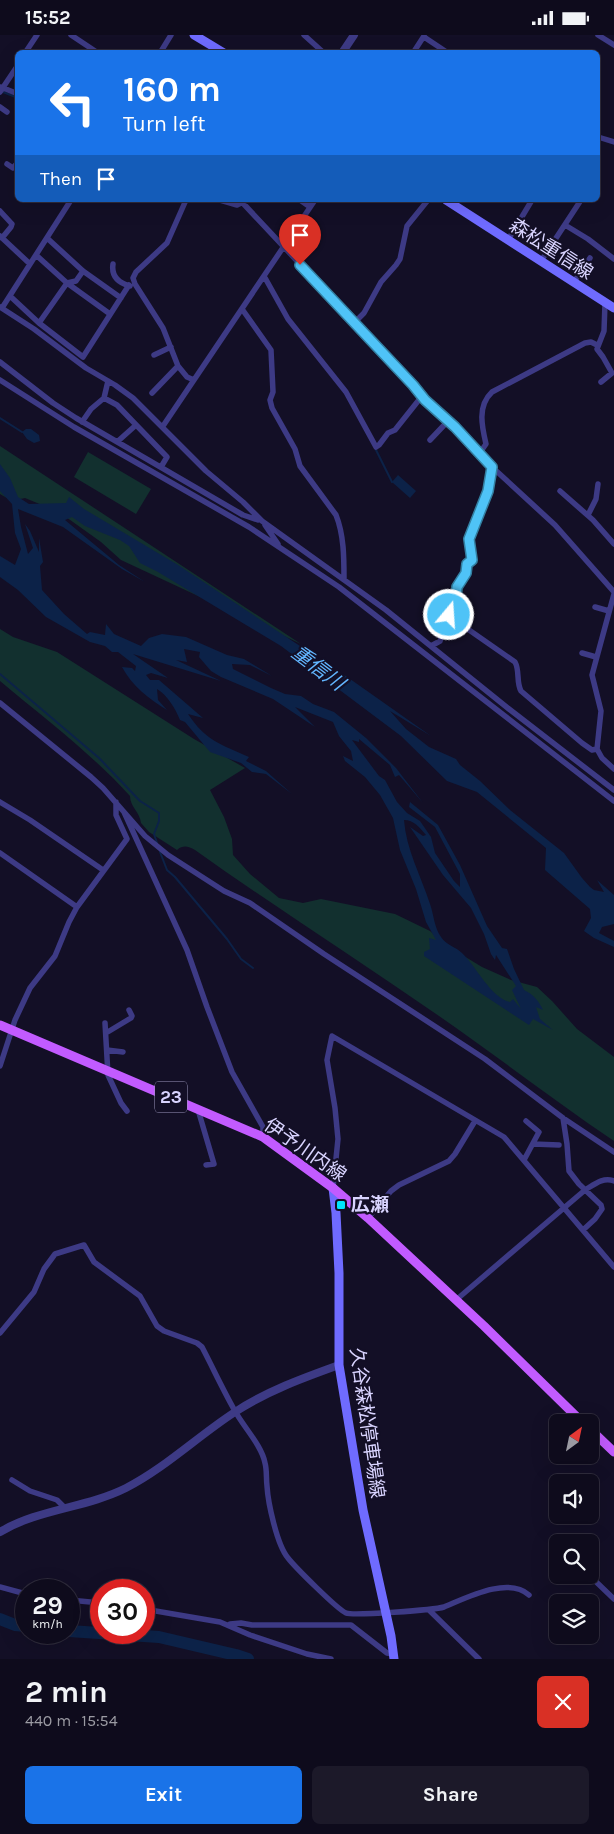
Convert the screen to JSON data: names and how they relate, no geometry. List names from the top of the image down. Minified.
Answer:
{"streets":{"main road":["森松重信線","23","伊予川内線","久谷森松停車場線"]},"crossings":[["伊予川内線","久谷森松停車場線"]],"water":["重信川"],"places":{"transit":["広瀬"]},"north":"top right","page":{"status":"15:52","turn":["160 m","Turn left"],"then":"Then","speed":"29 km/h","limit":"30","heading":["2 min","440 m · 15:54"],"buttons":["Exit","Share"]}}
